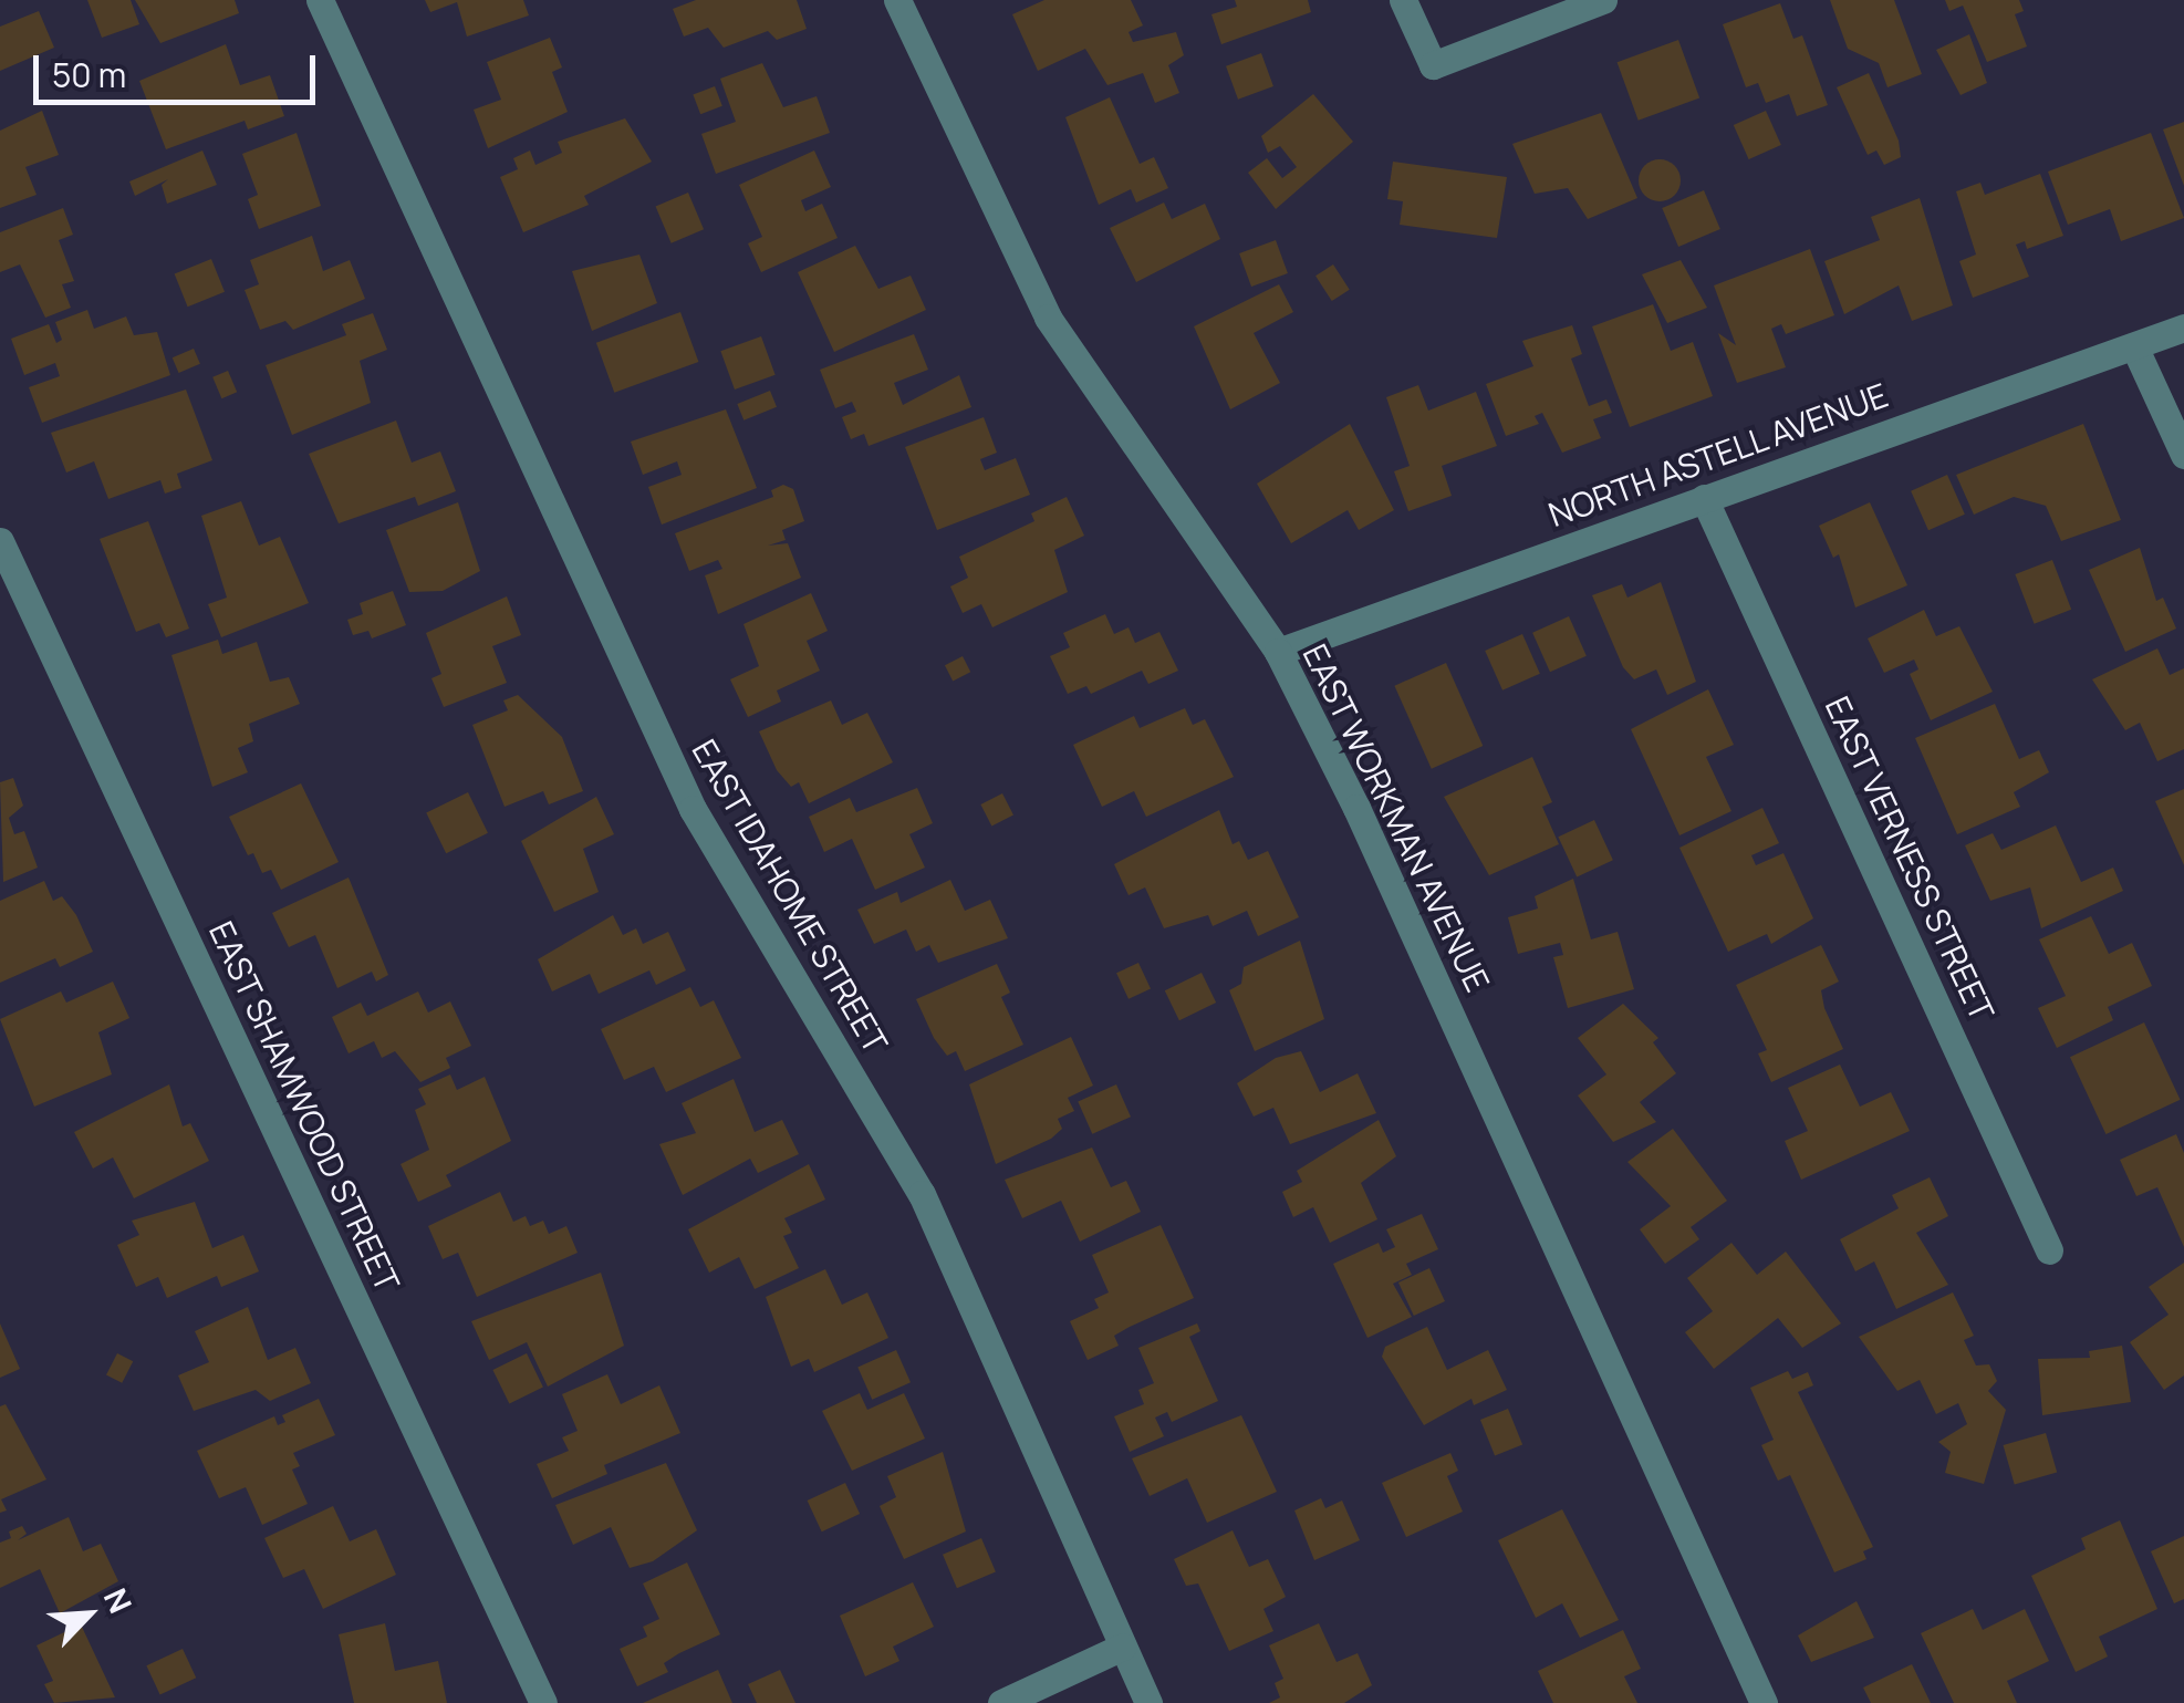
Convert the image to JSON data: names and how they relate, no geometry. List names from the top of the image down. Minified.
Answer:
{"streets":{"street":["NORTH ASTELL AVENUE","EAST WORKMAN AVENUE","EAST VERNESS STREET","EAST IDAHOME STREET","EAST SHAMWOOD STREET"]},"crossings":[["NORTH ASTELL AVENUE","EAST WORKMAN AVENUE"],["NORTH ASTELL AVENUE","EAST VERNESS STREET"]],"scale_bar":"50 m","north":"top right"}
